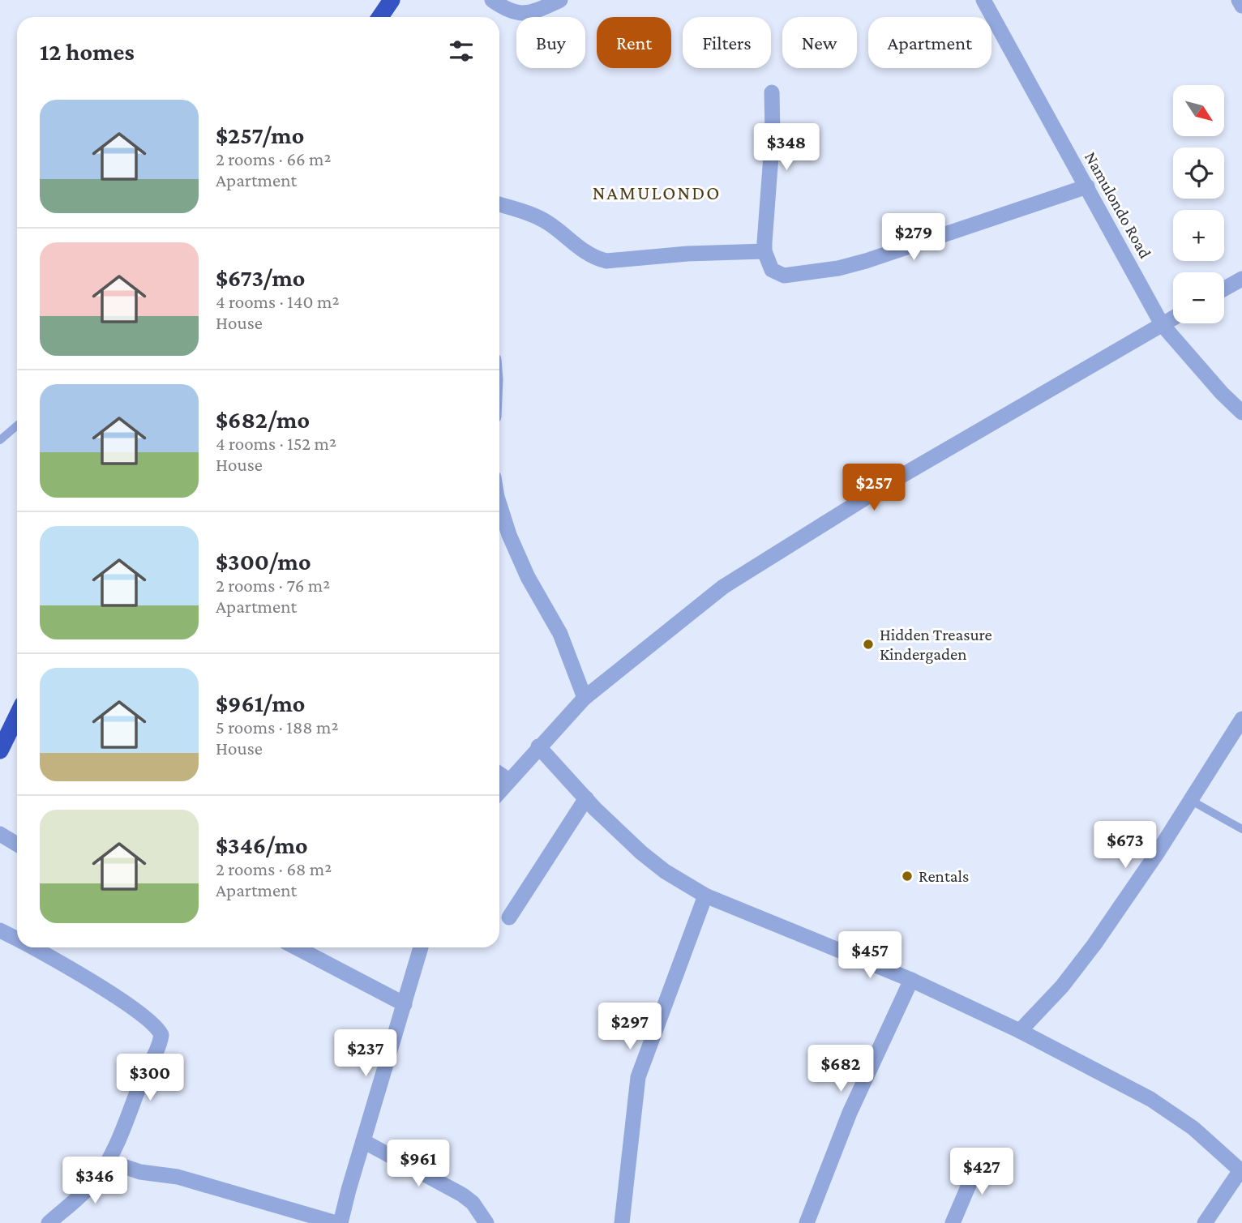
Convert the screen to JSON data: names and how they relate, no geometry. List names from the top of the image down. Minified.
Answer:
{"streets":{"street":["Namulondo Road"]},"districts":["NAMULONDO"],"places":["Hidden Treasure Kindergaden","Rentals"],"north":"bottom right","page":{"chip":["Buy","Rent","Filters","New","Apartment"],"heading":"12 homes","map_buttons":["+","−"],"list":[{"name":"$257/mo","note":"2 rooms · 66 m² · Apartment"},{"name":"$673/mo","note":"4 rooms · 140 m² · House"},{"name":"$682/mo","note":"4 rooms · 152 m² · House"},{"name":"$300/mo","note":"2 rooms · 76 m² · Apartment"},{"name":"$961/mo","note":"5 rooms · 188 m² · House"},{"name":"$346/mo","note":"2 rooms · 68 m² · Apartment"}],"price":["$348","$279","$257","$673","$457","$297","$237","$682","$300","$961","$427","$346"]}}
